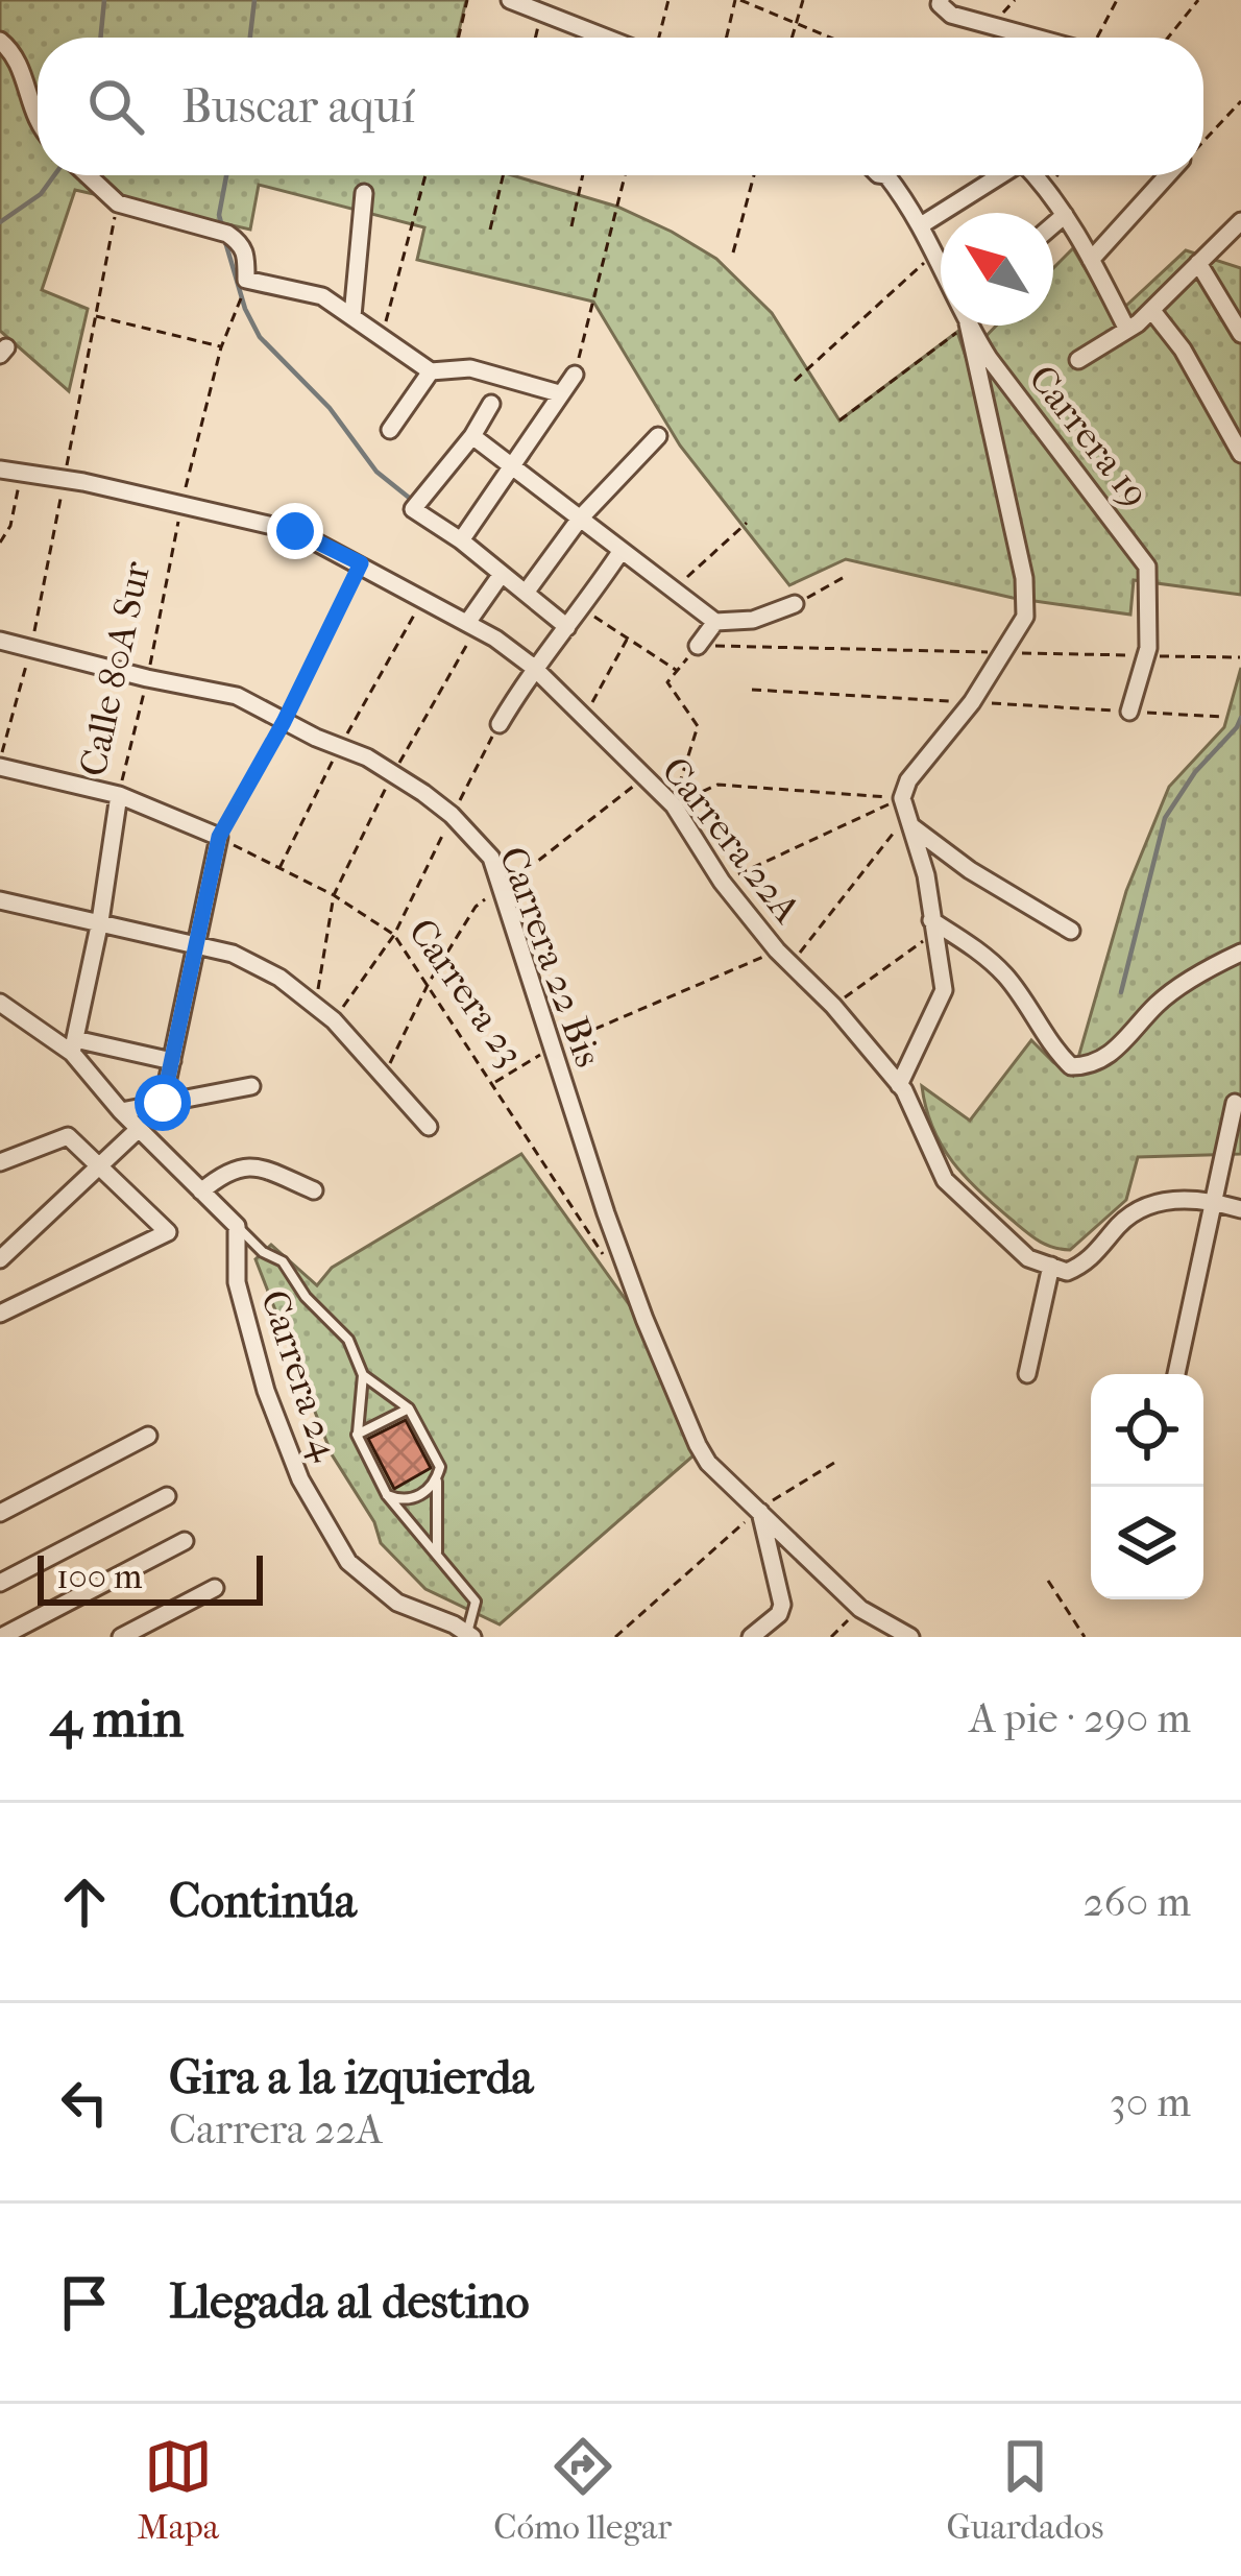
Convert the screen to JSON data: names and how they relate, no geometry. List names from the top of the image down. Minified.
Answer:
{"streets":{"street":["Carrera 19","Calle 80A Sur","Carrera 22A","Carrera 22 Bis","Carrera 24"],"path":["Carrera 23"]},"crossings":[["Calle 80A Sur","Carrera 22A"],["Calle 80A Sur","Carrera 22 Bis"]],"scale_bar":"100 m","north":"top left","page":{"search":"Buscar aquí","scale":"100 m","heading":["4 min","A pie · 290 m"],"list":[["Continúa","260 m"],["Gira a la izquierda","Carrera 22A","30 m"],"Llegada al destino"],"nav":["Mapa","Cómo llegar","Guardados"]}}
